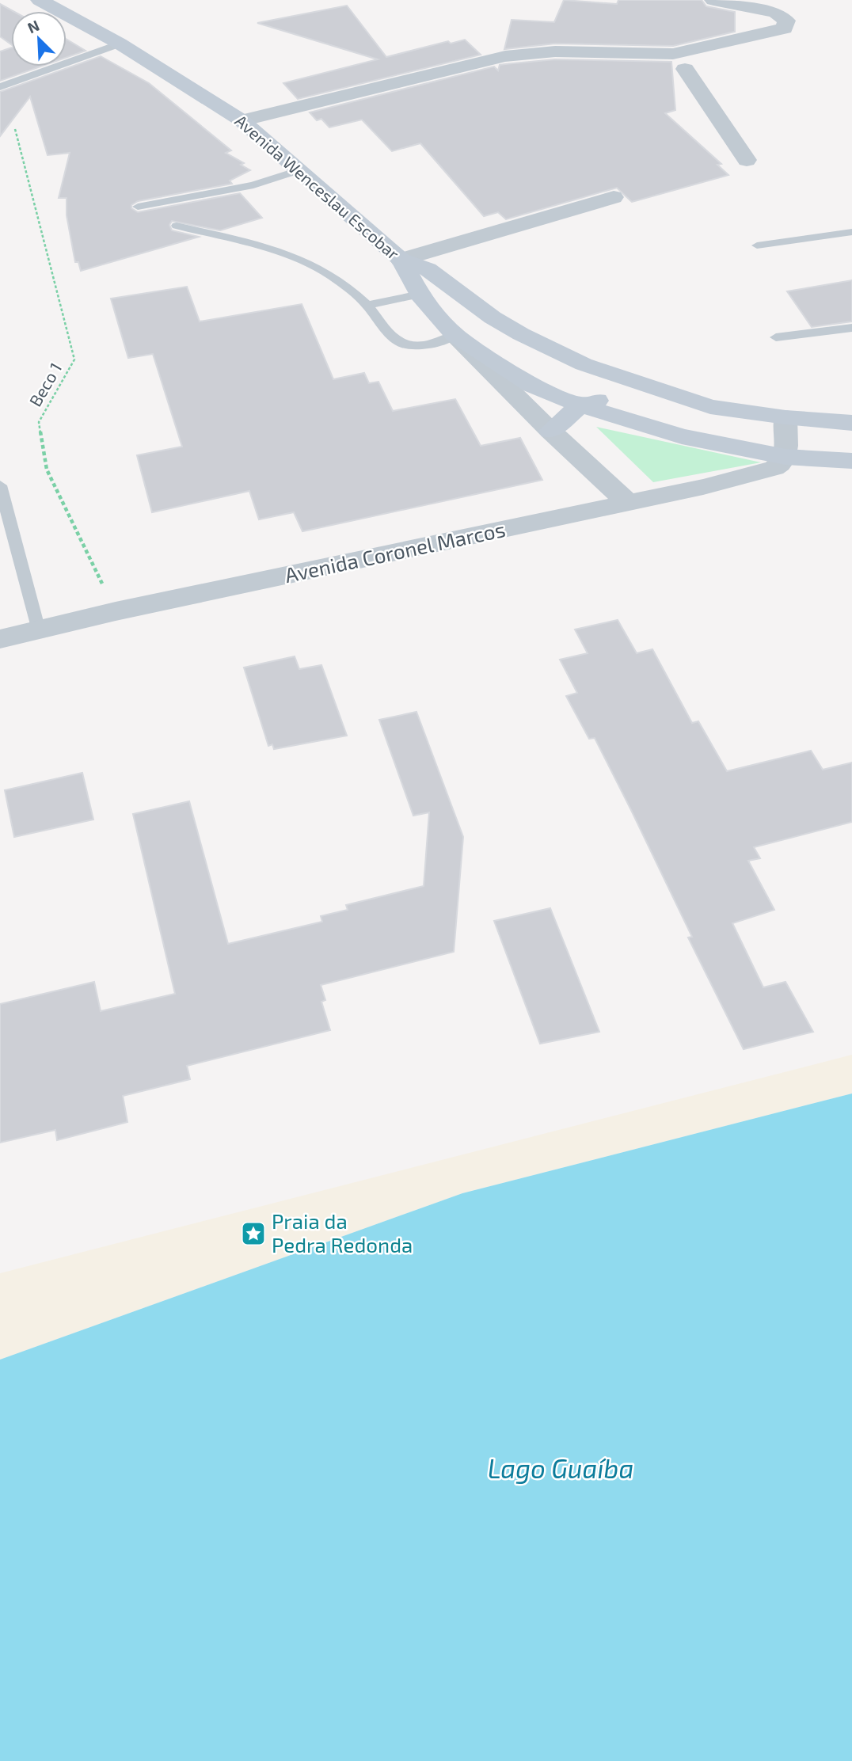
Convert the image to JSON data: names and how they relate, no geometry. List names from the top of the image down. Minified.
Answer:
{"streets":{"main road":["Avenida Wenceslau Escobar"],"street":["Avenida Coronel Marcos"],"path":["Beco 1"]},"crossings":[["Avenida Wenceslau Escobar","Avenida Coronel Marcos"],["Beco 1","Avenida Coronel Marcos"]],"water":["Lago Guaíba"],"places":{"place":["Praia da Pedra Redonda"]},"north":"top left"}
